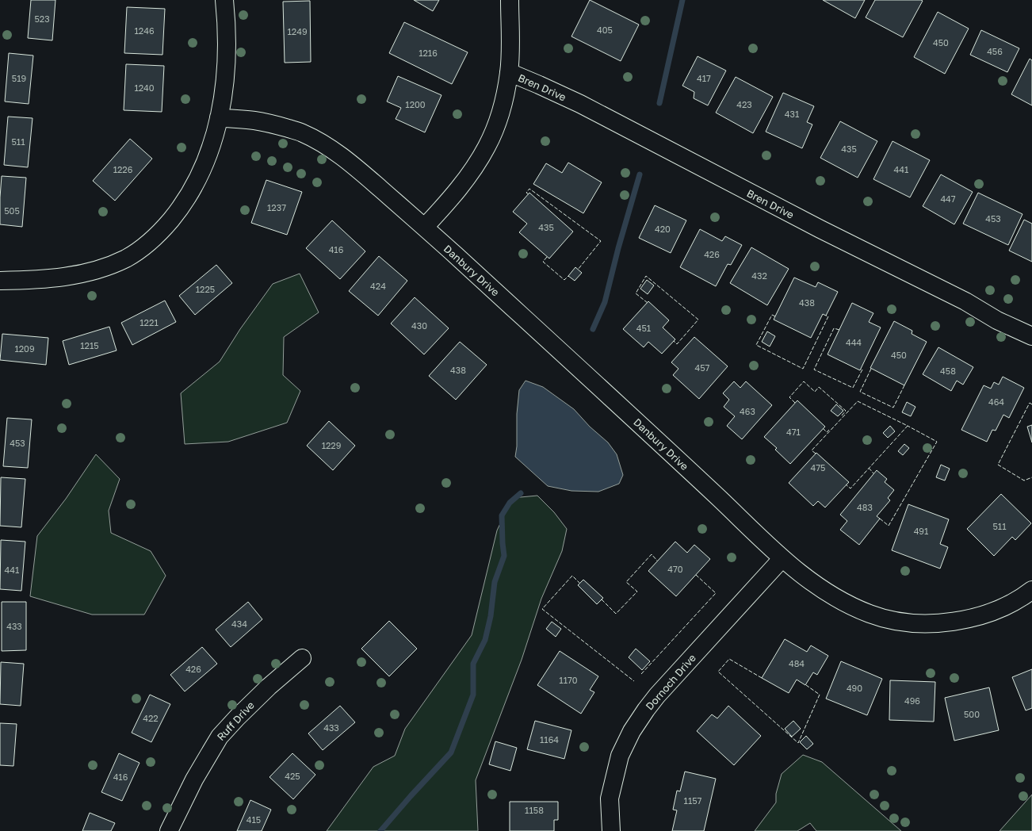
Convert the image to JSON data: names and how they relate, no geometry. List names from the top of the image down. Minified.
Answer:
{"streets":{"street":["Bren Drive","Danbury Drive","Dornoch Drive","Ruff Drive"]},"crossings":[["Danbury Drive","Dornoch Drive"]],"house_numbers":["523","405","1246","1249","450","456","1216","519","417","1240","1200","423","431","511","435","1226","441","447","1237","505","453","435","420","416","426","432","424","1225","438","1221","430","451","444","1215","1209","450","457","438","458","464","463","471","453","1229","475","483","511","491","470","441","434","433","484","426","1170","490","496","500","422","433","1164","425","416","1157","1158","415"]}
